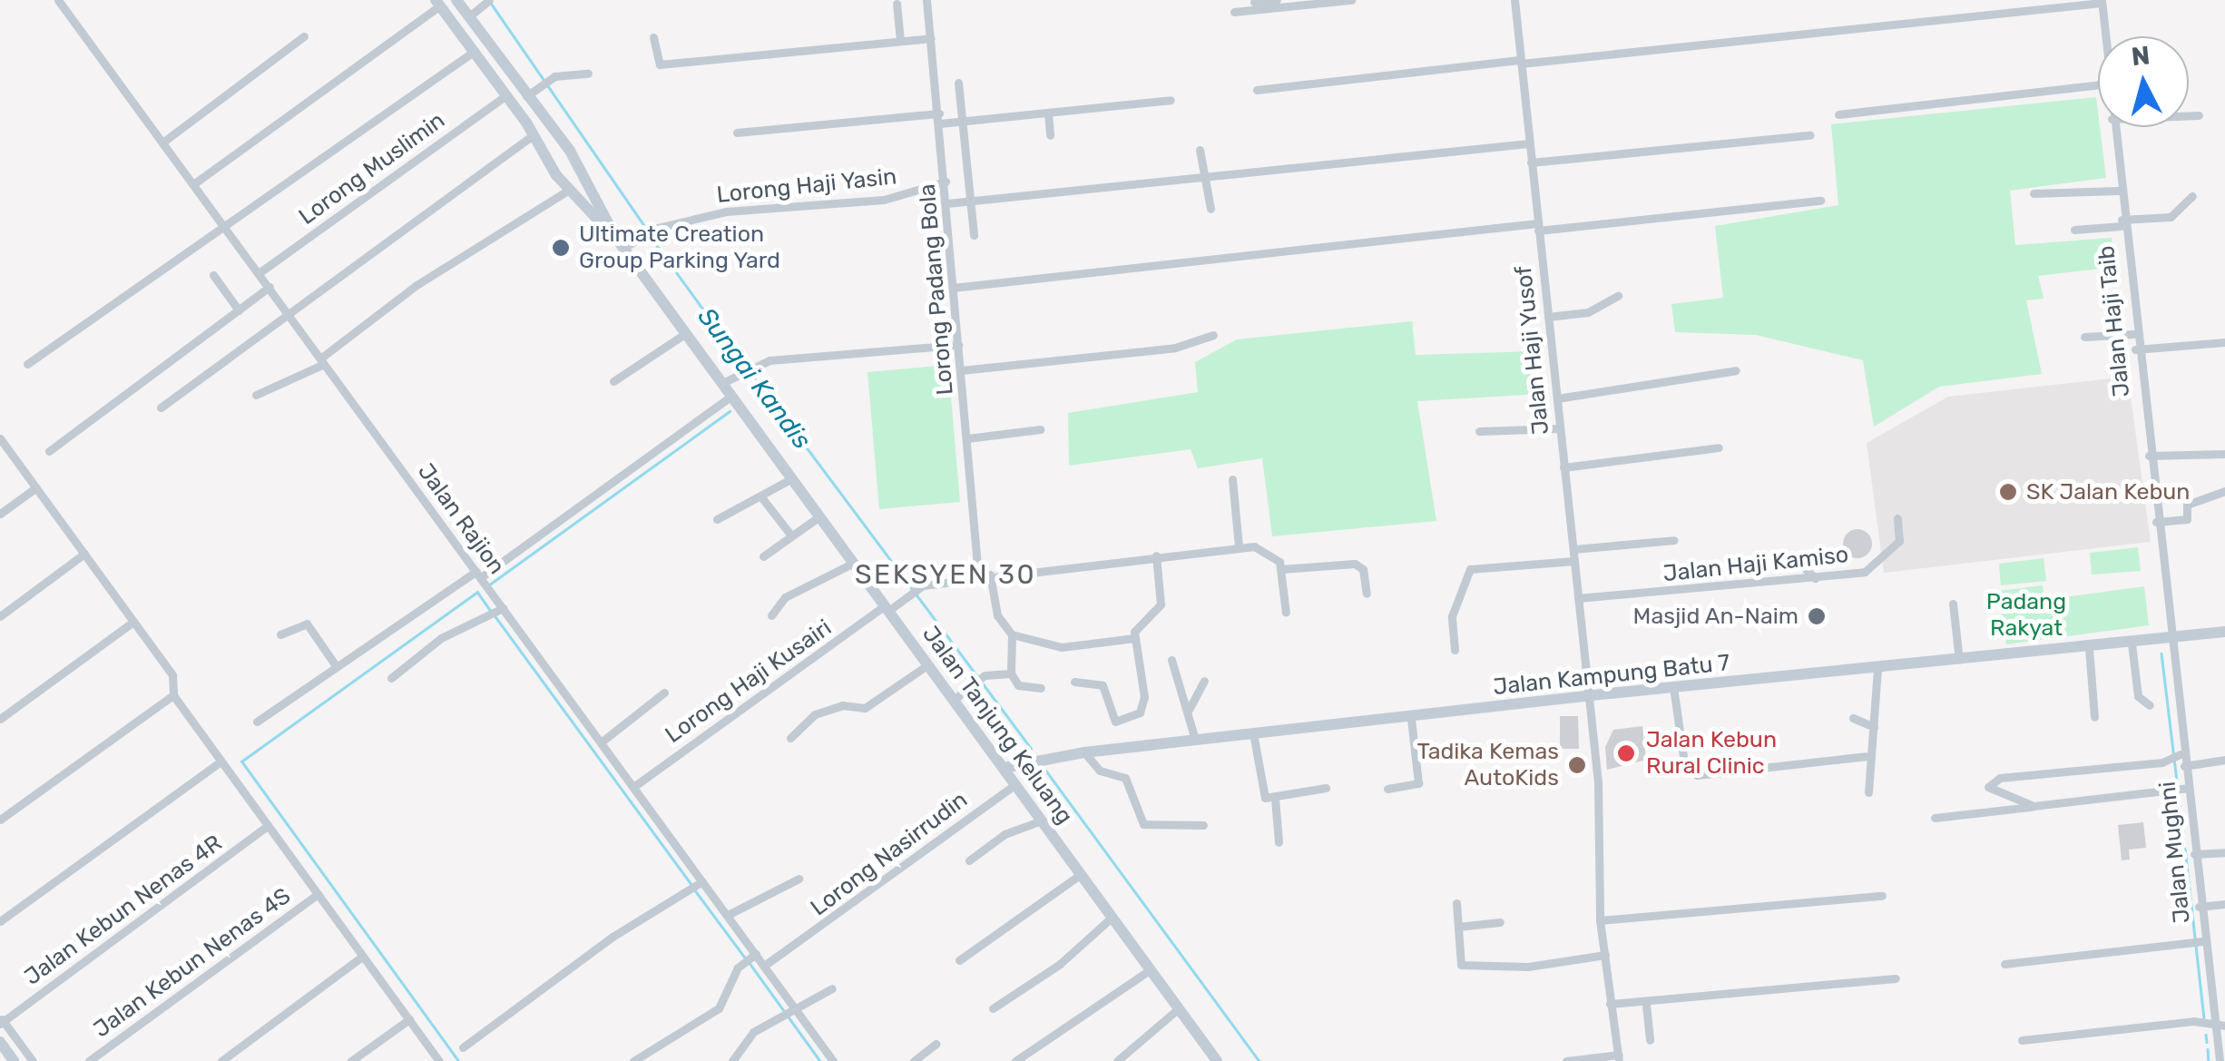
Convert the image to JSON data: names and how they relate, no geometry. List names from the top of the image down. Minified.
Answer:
{"streets":{"main road":["Jalan Kampung Batu 7","Jalan Tanjung Keluang"],"street":["Lorong Muslimin","Lorong Haji Yasin","Lorong Padang Bola","Jalan Haji Taib","Jalan Haji Yusof","Jalan Rajion","Jalan Haji Kamiso","Lorong Haji Kusairi","Jalan Mughni","Lorong Nasirrudin","Jalan Kebun Nenas 4R","Jalan Kebun Nenas 4S"]},"crossings":[["Lorong Muslimin","Jalan Rajion"],["Lorong Muslimin","Jalan Tanjung Keluang"],["Lorong Haji Yasin","Lorong Padang Bola"],["Lorong Haji Yasin","Jalan Tanjung Keluang"],["Lorong Padang Bola","Lorong Haji Kusairi"],["Jalan Haji Taib","Jalan Kampung Batu 7"],["Jalan Haji Taib","Jalan Mughni"],["Jalan Haji Yusof","Jalan Haji Kamiso"],["Jalan Haji Yusof","Jalan Kampung Batu 7"],["Jalan Rajion","Lorong Haji Kusairi"],["Jalan Rajion","Lorong Nasirrudin"],["Jalan Kampung Batu 7","Jalan Tanjung Keluang"],["Jalan Kampung Batu 7","Jalan Mughni"],["Lorong Haji Kusairi","Jalan Tanjung Keluang"],["Jalan Tanjung Keluang","Lorong Nasirrudin"]],"districts":["SEKSYEN 30"],"water":["Sungai Kandis"],"parks":["Padang Rakyat"],"places":["Ultimate Creation Group Parking Yard","SK Jalan Kebun","Masjid An-Naim","Jalan Kebun Rural Clinic","Tadika Kemas AutoKids"],"north":"top"}
